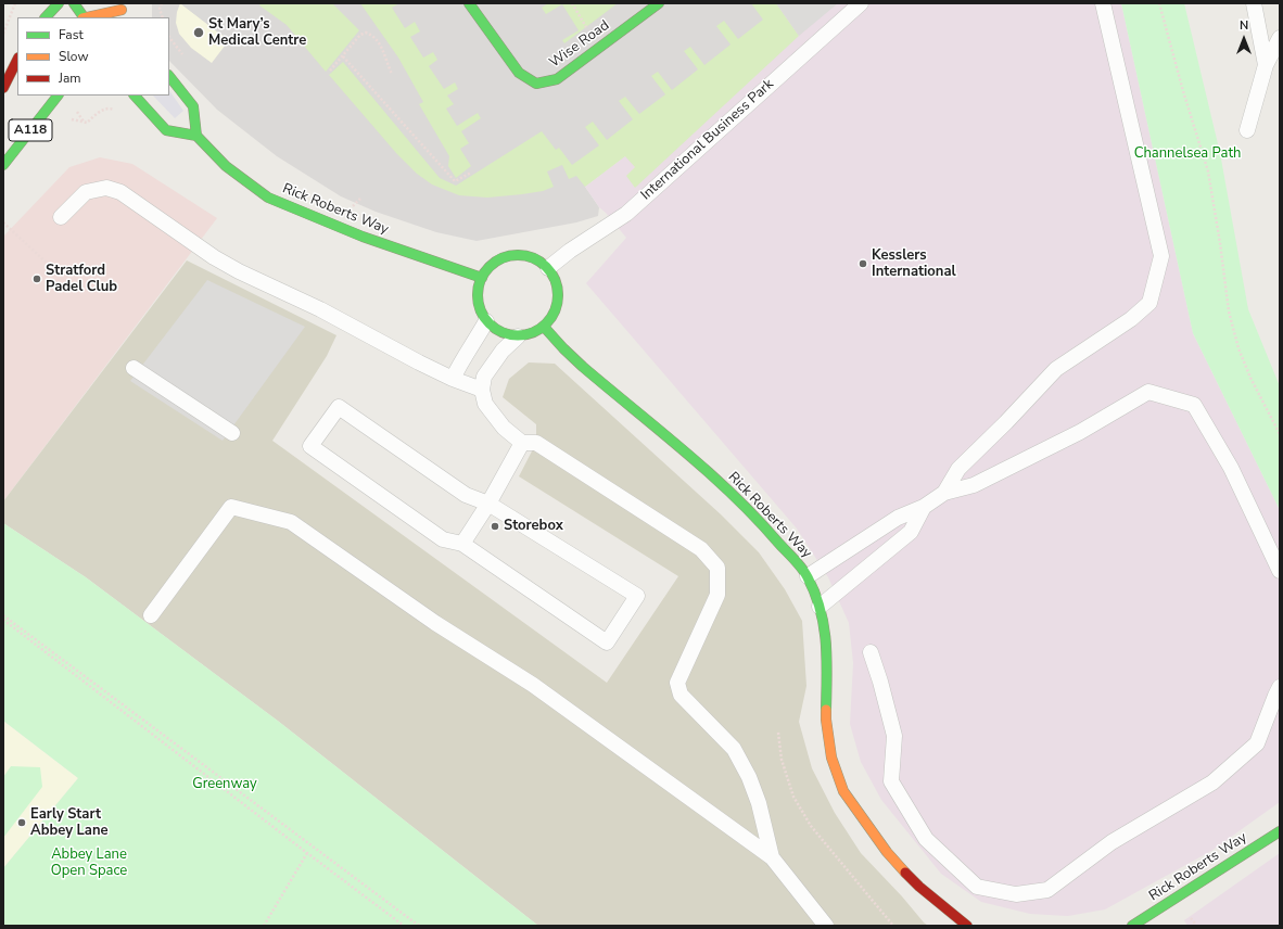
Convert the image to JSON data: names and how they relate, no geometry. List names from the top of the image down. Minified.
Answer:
{"streets":{"street":["Wise Road","A118","Rick Roberts Way"],"lane":["International Business Park"]},"crossings":[["International Business Park","Rick Roberts Way"]],"parks":["Channelsea Path","Greenway","Abbey Lane Open Space"],"places":["St Mary’s Medical Centre","Kesslers International","Stratford Padel Club","Storebox","Early Start Abbey Lane"],"legend":["Fast","Slow","Jam"],"north":"top"}
